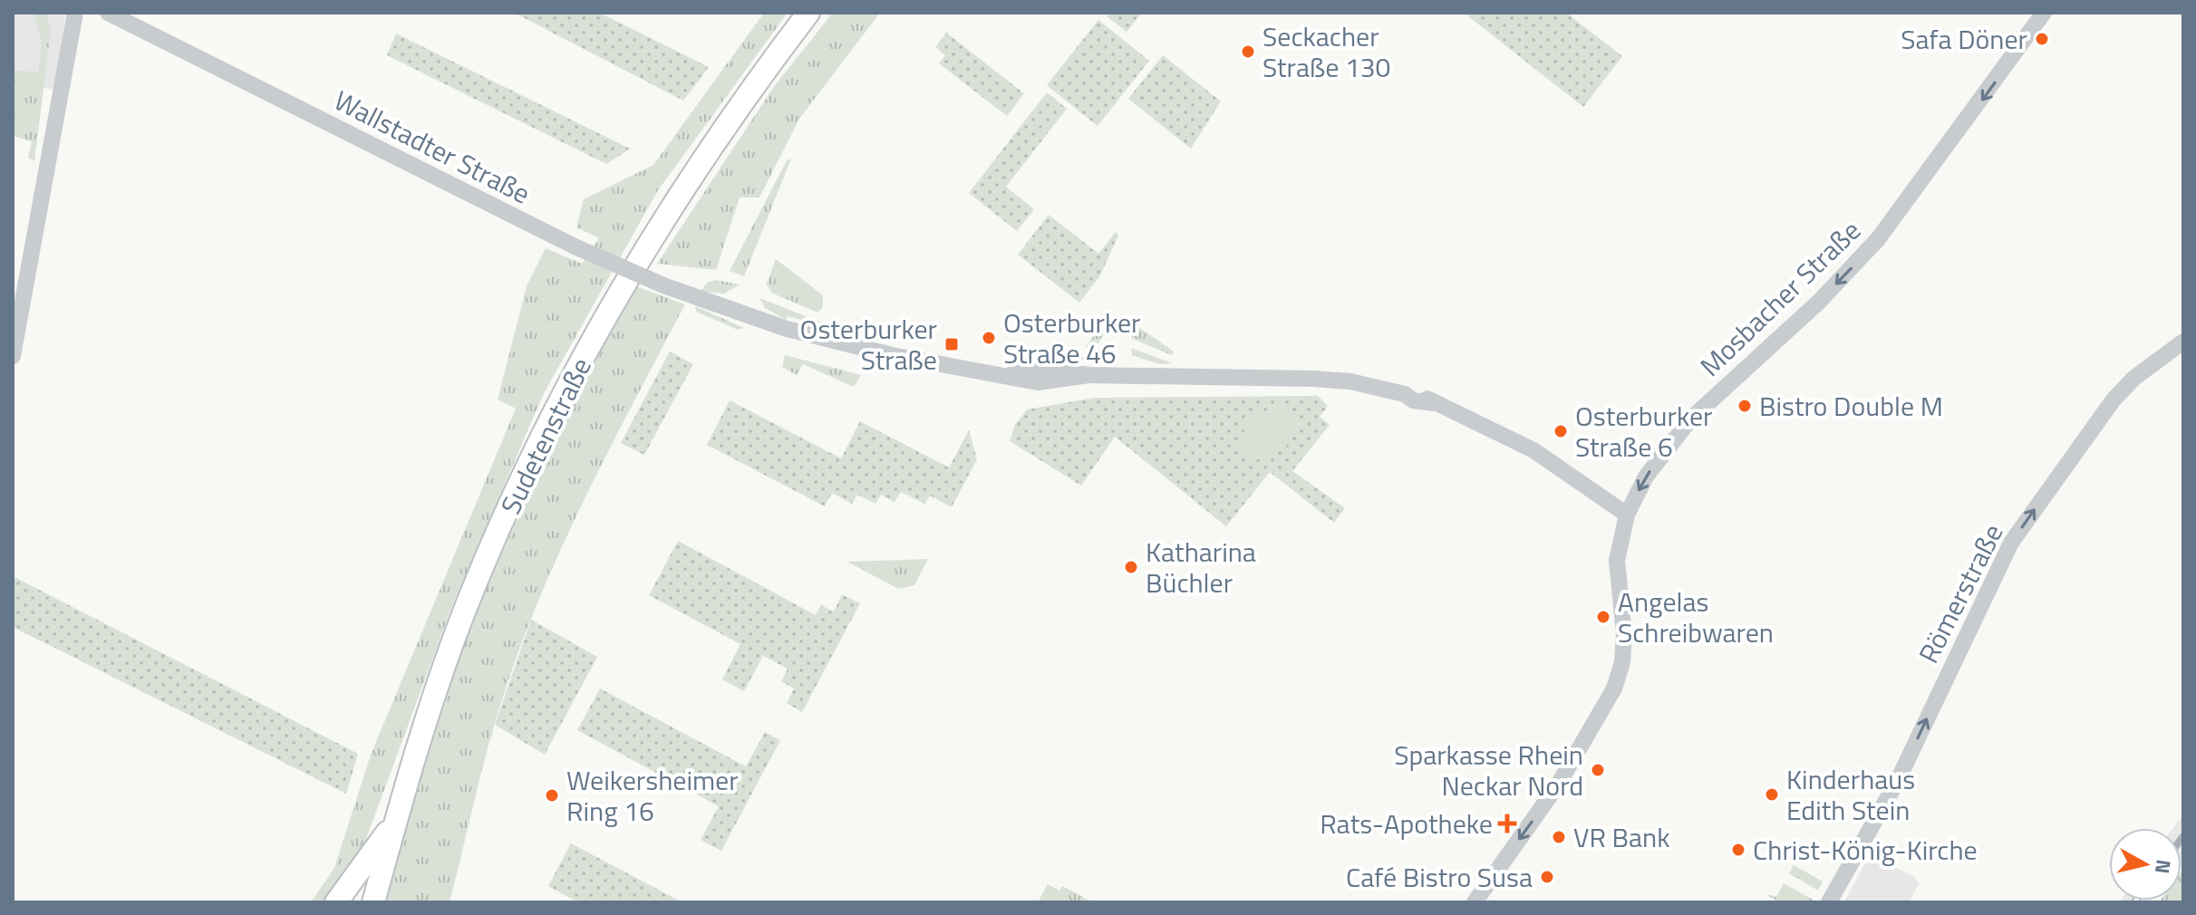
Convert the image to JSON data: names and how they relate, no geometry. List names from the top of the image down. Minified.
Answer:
{"streets":{"main road":["Sudetenstraße"],"street":["Wallstadter Straße","Mosbacher Straße","Römerstraße"]},"crossings":[["Wallstadter Straße","Mosbacher Straße"]],"one_way":["Mosbacher Straße","Römerstraße"],"places":{"other":["Safa Döner","Seckacher Straße 130","Osterburker Straße 46","Bistro Double M","Osterburker Straße 6","Katharina Büchler","Angelas Schreibwaren","Sparkasse Rhein Neckar Nord","Kinderhaus Edith Stein","Weikersheimer Ring 16","VR Bank","Christ-König-Kirche","Café Bistro Susa"],"transit":["Osterburker Straße"],"health":["Rats-Apotheke"]},"north":"right"}
